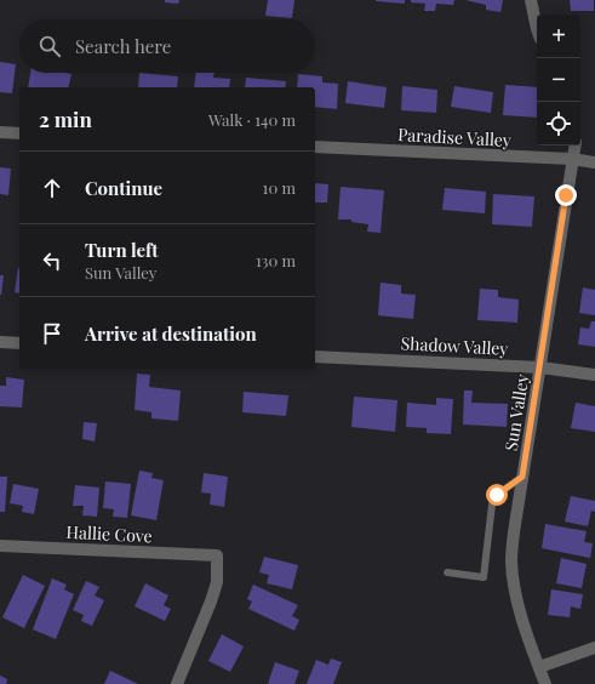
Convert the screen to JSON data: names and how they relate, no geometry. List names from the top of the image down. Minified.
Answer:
{"streets":{"street":["Paradise Valley","Shadow Valley","Sun Valley","Hallie Cove"]},"crossings":[["Paradise Valley","Sun Valley"],["Shadow Valley","Sun Valley"]],"page":{"map_buttons":["+","−"],"search":"Search here","heading":["2 min","Walk · 140 m"],"list":[["Continue","10 m"],["Turn left","Sun Valley","130 m"],"Arrive at destination"]}}
